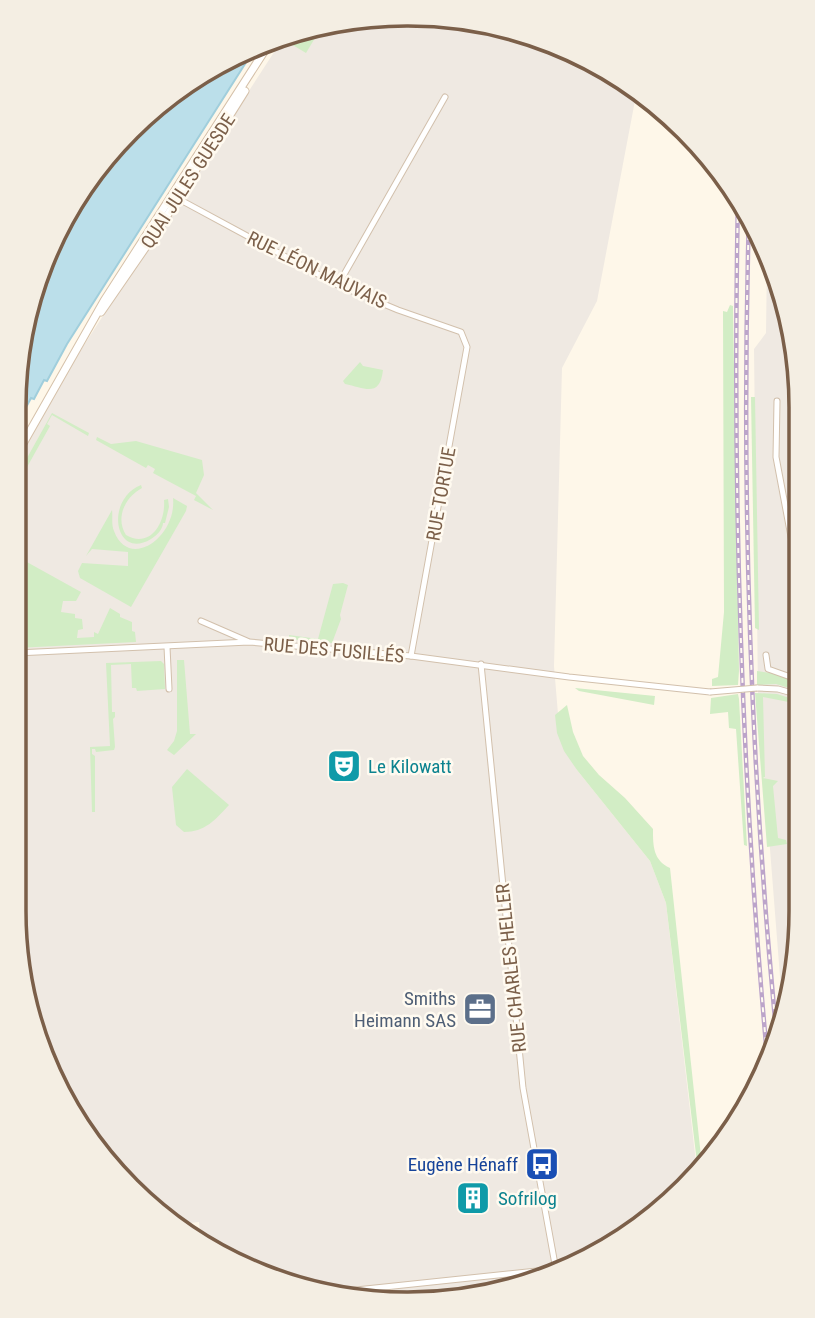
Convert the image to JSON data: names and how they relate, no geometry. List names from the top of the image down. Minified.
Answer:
{"streets":{"main road":["QUAI JULES GUESDE"],"street":["RUE LÉON MAUVAIS","RUE TORTUE","RUE DES FUSILLÉS","RUE CHARLES HELLER"]},"crossings":[["QUAI JULES GUESDE","RUE LÉON MAUVAIS"],["RUE LÉON MAUVAIS","RUE TORTUE"],["RUE TORTUE","RUE DES FUSILLÉS"],["RUE DES FUSILLÉS","RUE CHARLES HELLER"]],"places":{"theatre":["Le Kilowatt"],"office":["Smiths Heimann SAS"],"bus stop":["Eugène Hénaff"],"building":["Sofrilog"]}}
